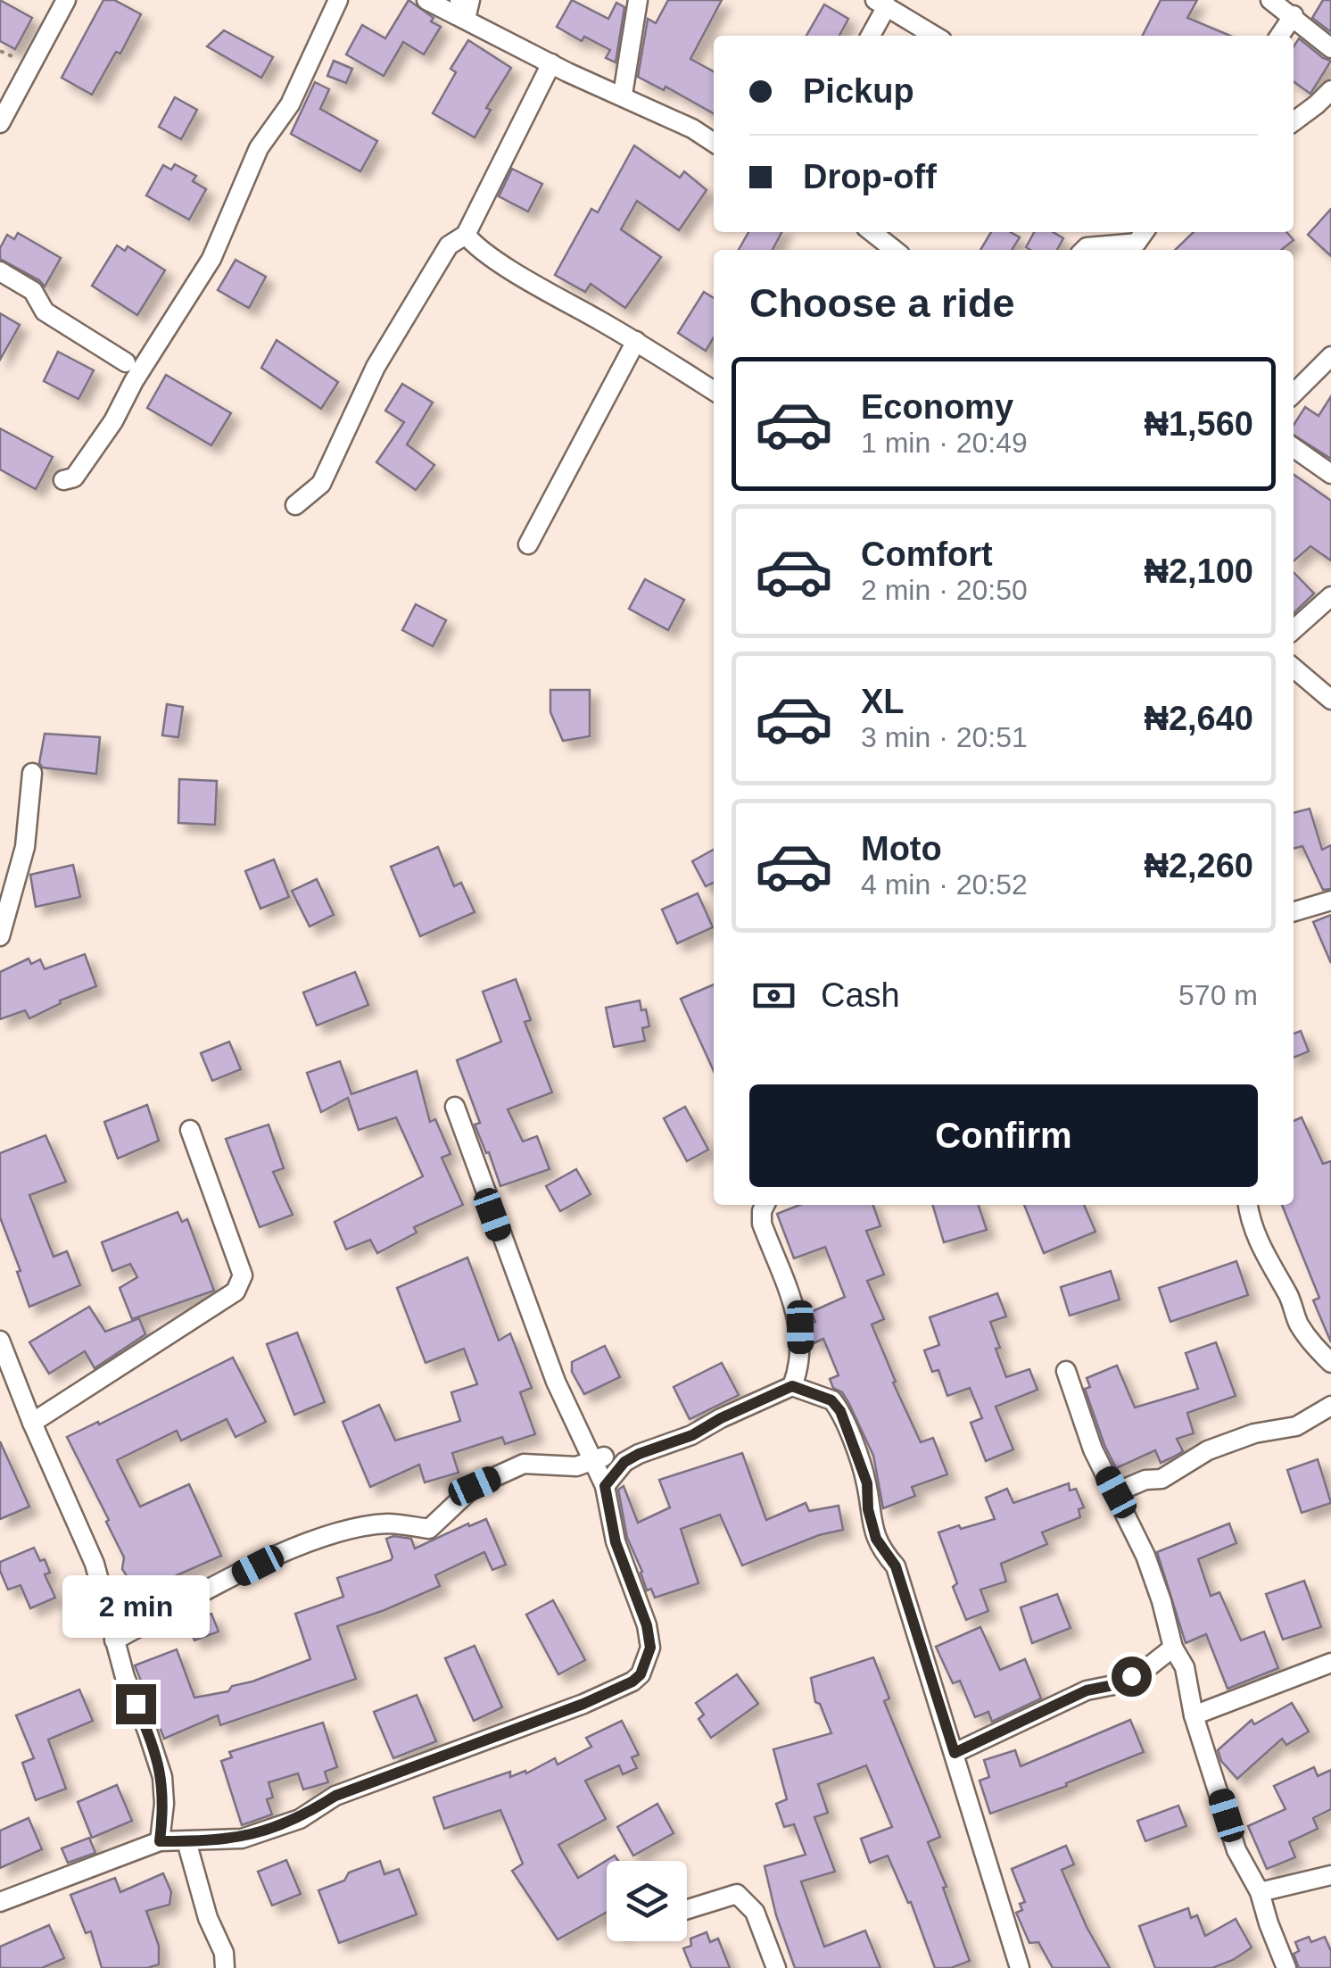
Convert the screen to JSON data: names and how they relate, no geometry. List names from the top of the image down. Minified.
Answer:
{"page":{"banner":["Pickup","Drop-off"],"heading":"Choose a ride","list":[{"name":"Economy","note":"1 min · 20:49","value":"₦1,560"},{"name":"Comfort","note":"2 min · 20:50","value":"₦2,100"},{"name":"XL","note":"3 min · 20:51","value":"₦2,640"},{"name":"Moto","note":"4 min · 20:52","value":"₦2,260"}],"pay":["Cash","570 m"],"buttons":"Confirm","bubble":"2 min"}}
